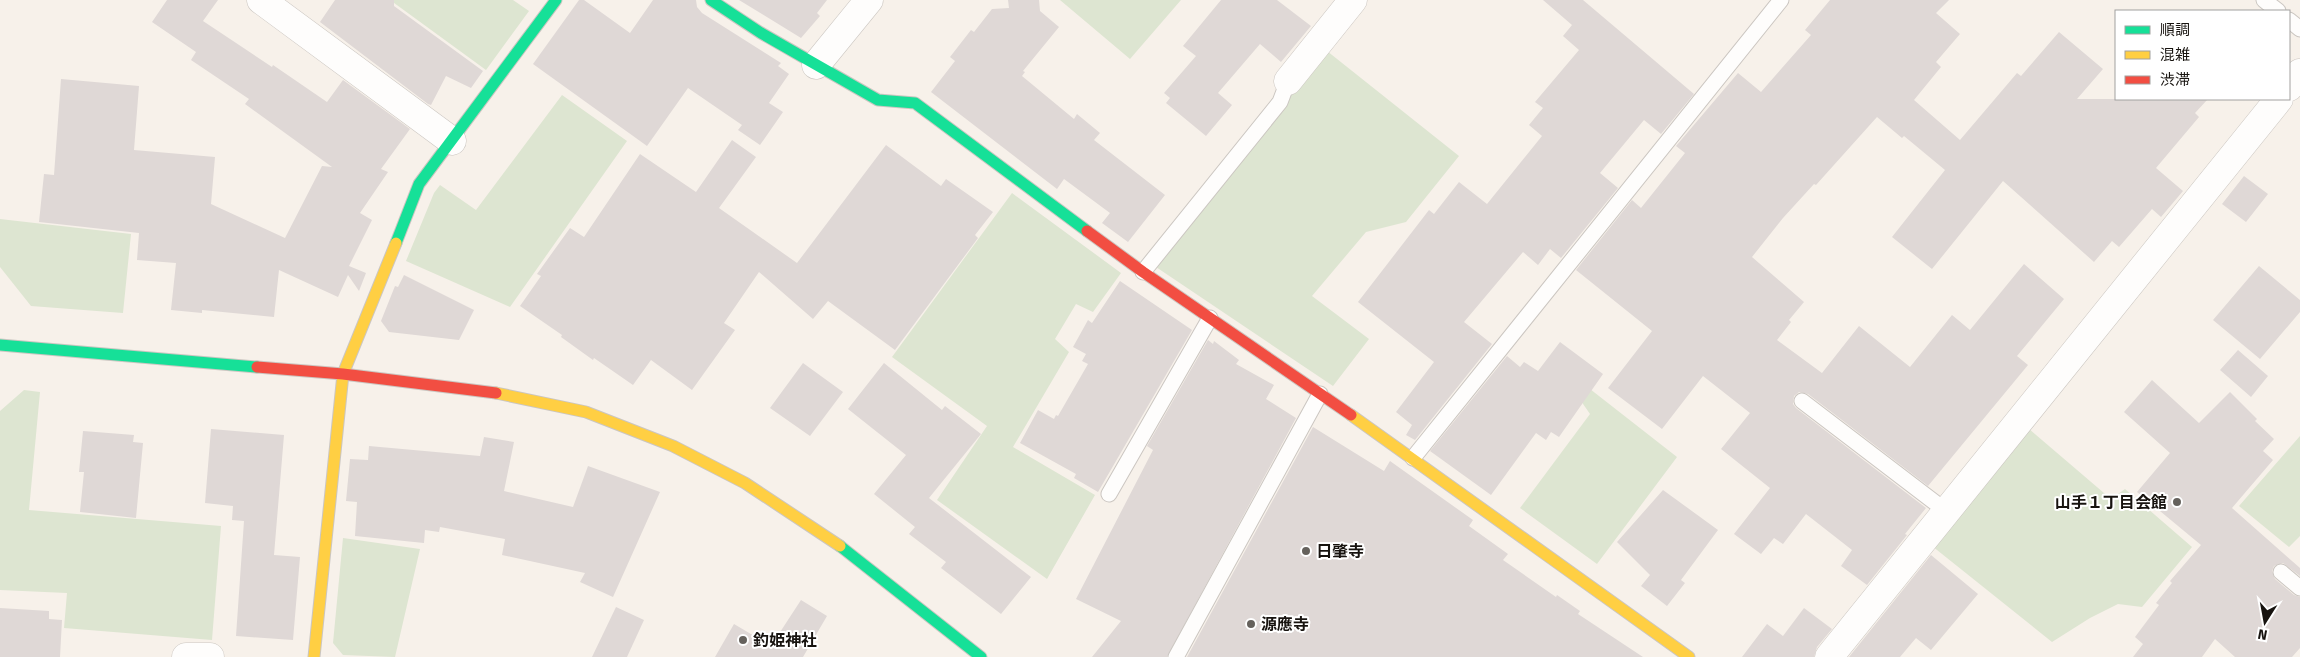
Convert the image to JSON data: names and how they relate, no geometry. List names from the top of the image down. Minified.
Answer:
{"places":["山手１丁目会館","日肇寺","源應寺","釣姫神社"],"legend":["順調","混雑","渋滞"],"north":"bottom"}
